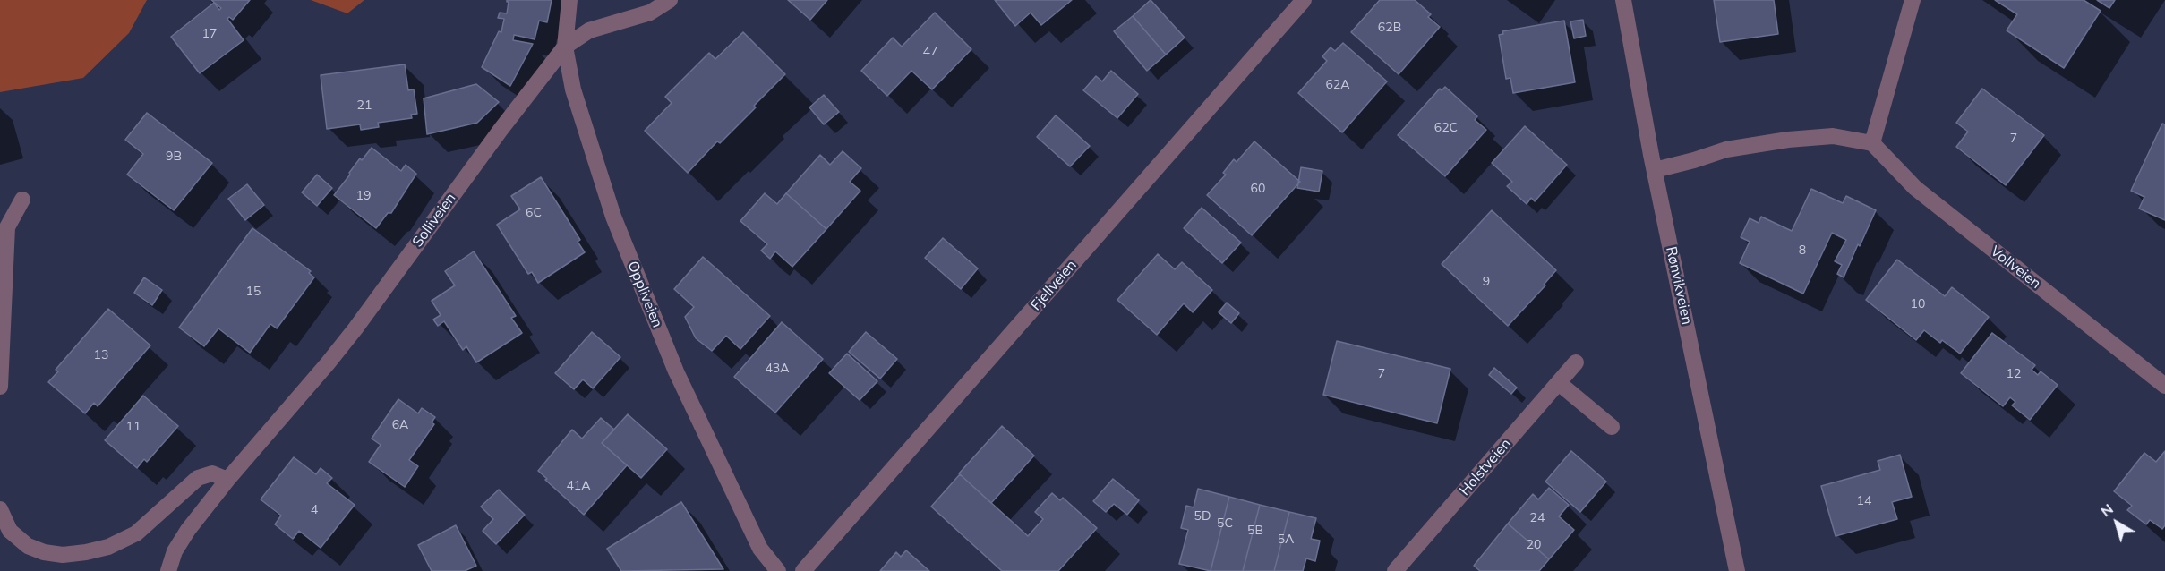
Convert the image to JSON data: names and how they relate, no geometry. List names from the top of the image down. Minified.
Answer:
{"streets":{"street":["Solliveien","Vollveien","Fjellveien","Rønvikveien","Oppliveien","Holstveien"]},"crossings":[["Solliveien","Oppliveien"]],"house_numbers":["62B","17","47","62A","21","62C","7","9B","60","19","6C","8","9","15","10","13","43A","7","12","6A","11","41A","14","4","5D","24","5C","5B","5A","20"],"north":"top left"}
